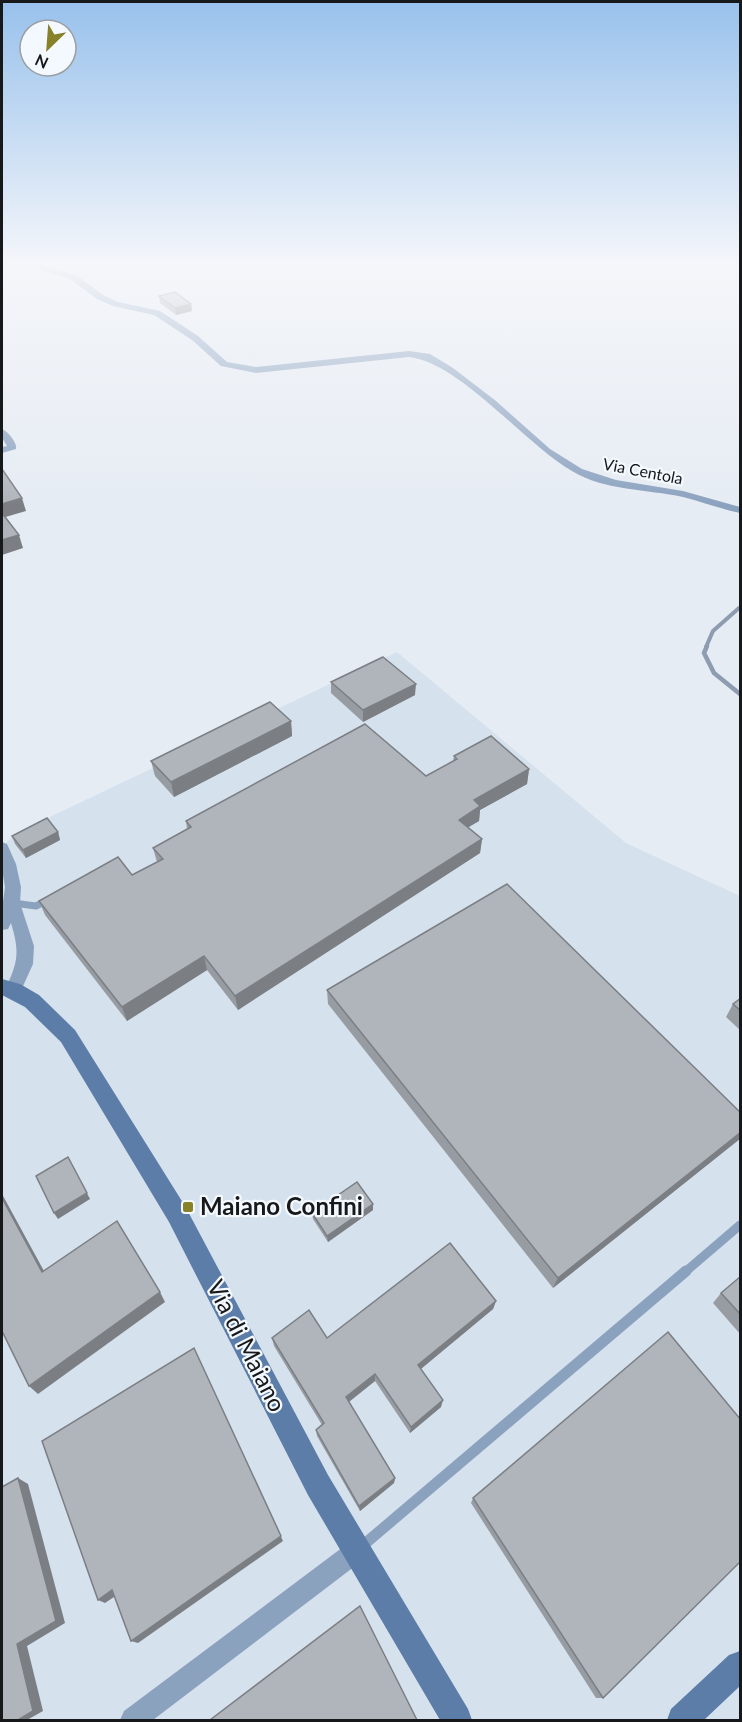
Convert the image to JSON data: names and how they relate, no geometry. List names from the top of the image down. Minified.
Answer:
{"streets":{"street":["Via Centola","Via di Maiano"]},"places":{"transit":["Maiano Confini"]},"north":"bottom left"}
